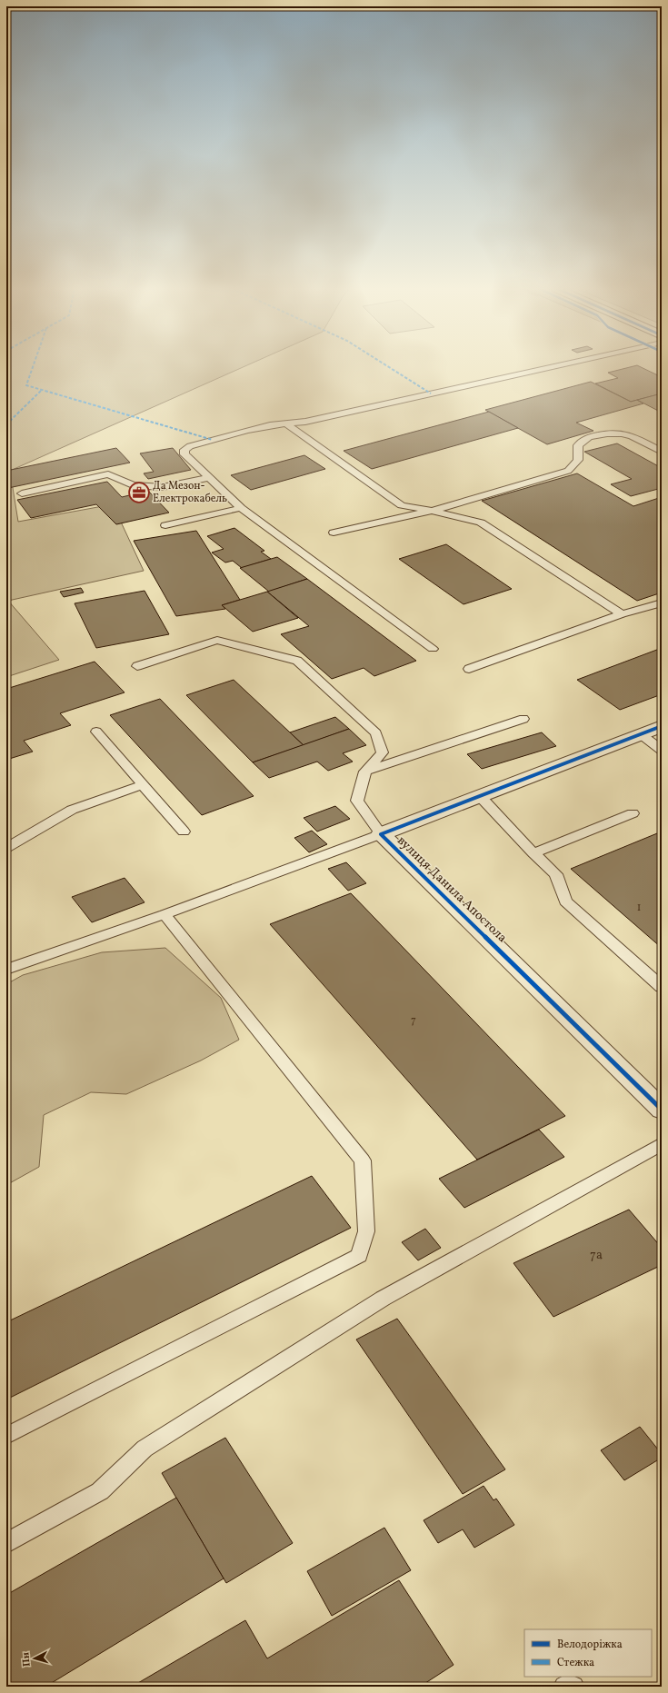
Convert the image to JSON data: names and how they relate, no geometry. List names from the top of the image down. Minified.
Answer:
{"streets":{"street":["вулиця Данила Апостола"]},"places":{"office":["Да Мезон- Електрокабель"]},"house_numbers":["1","7","7а"],"legend":["Велодоріжка","Стежка"],"north":"left"}
